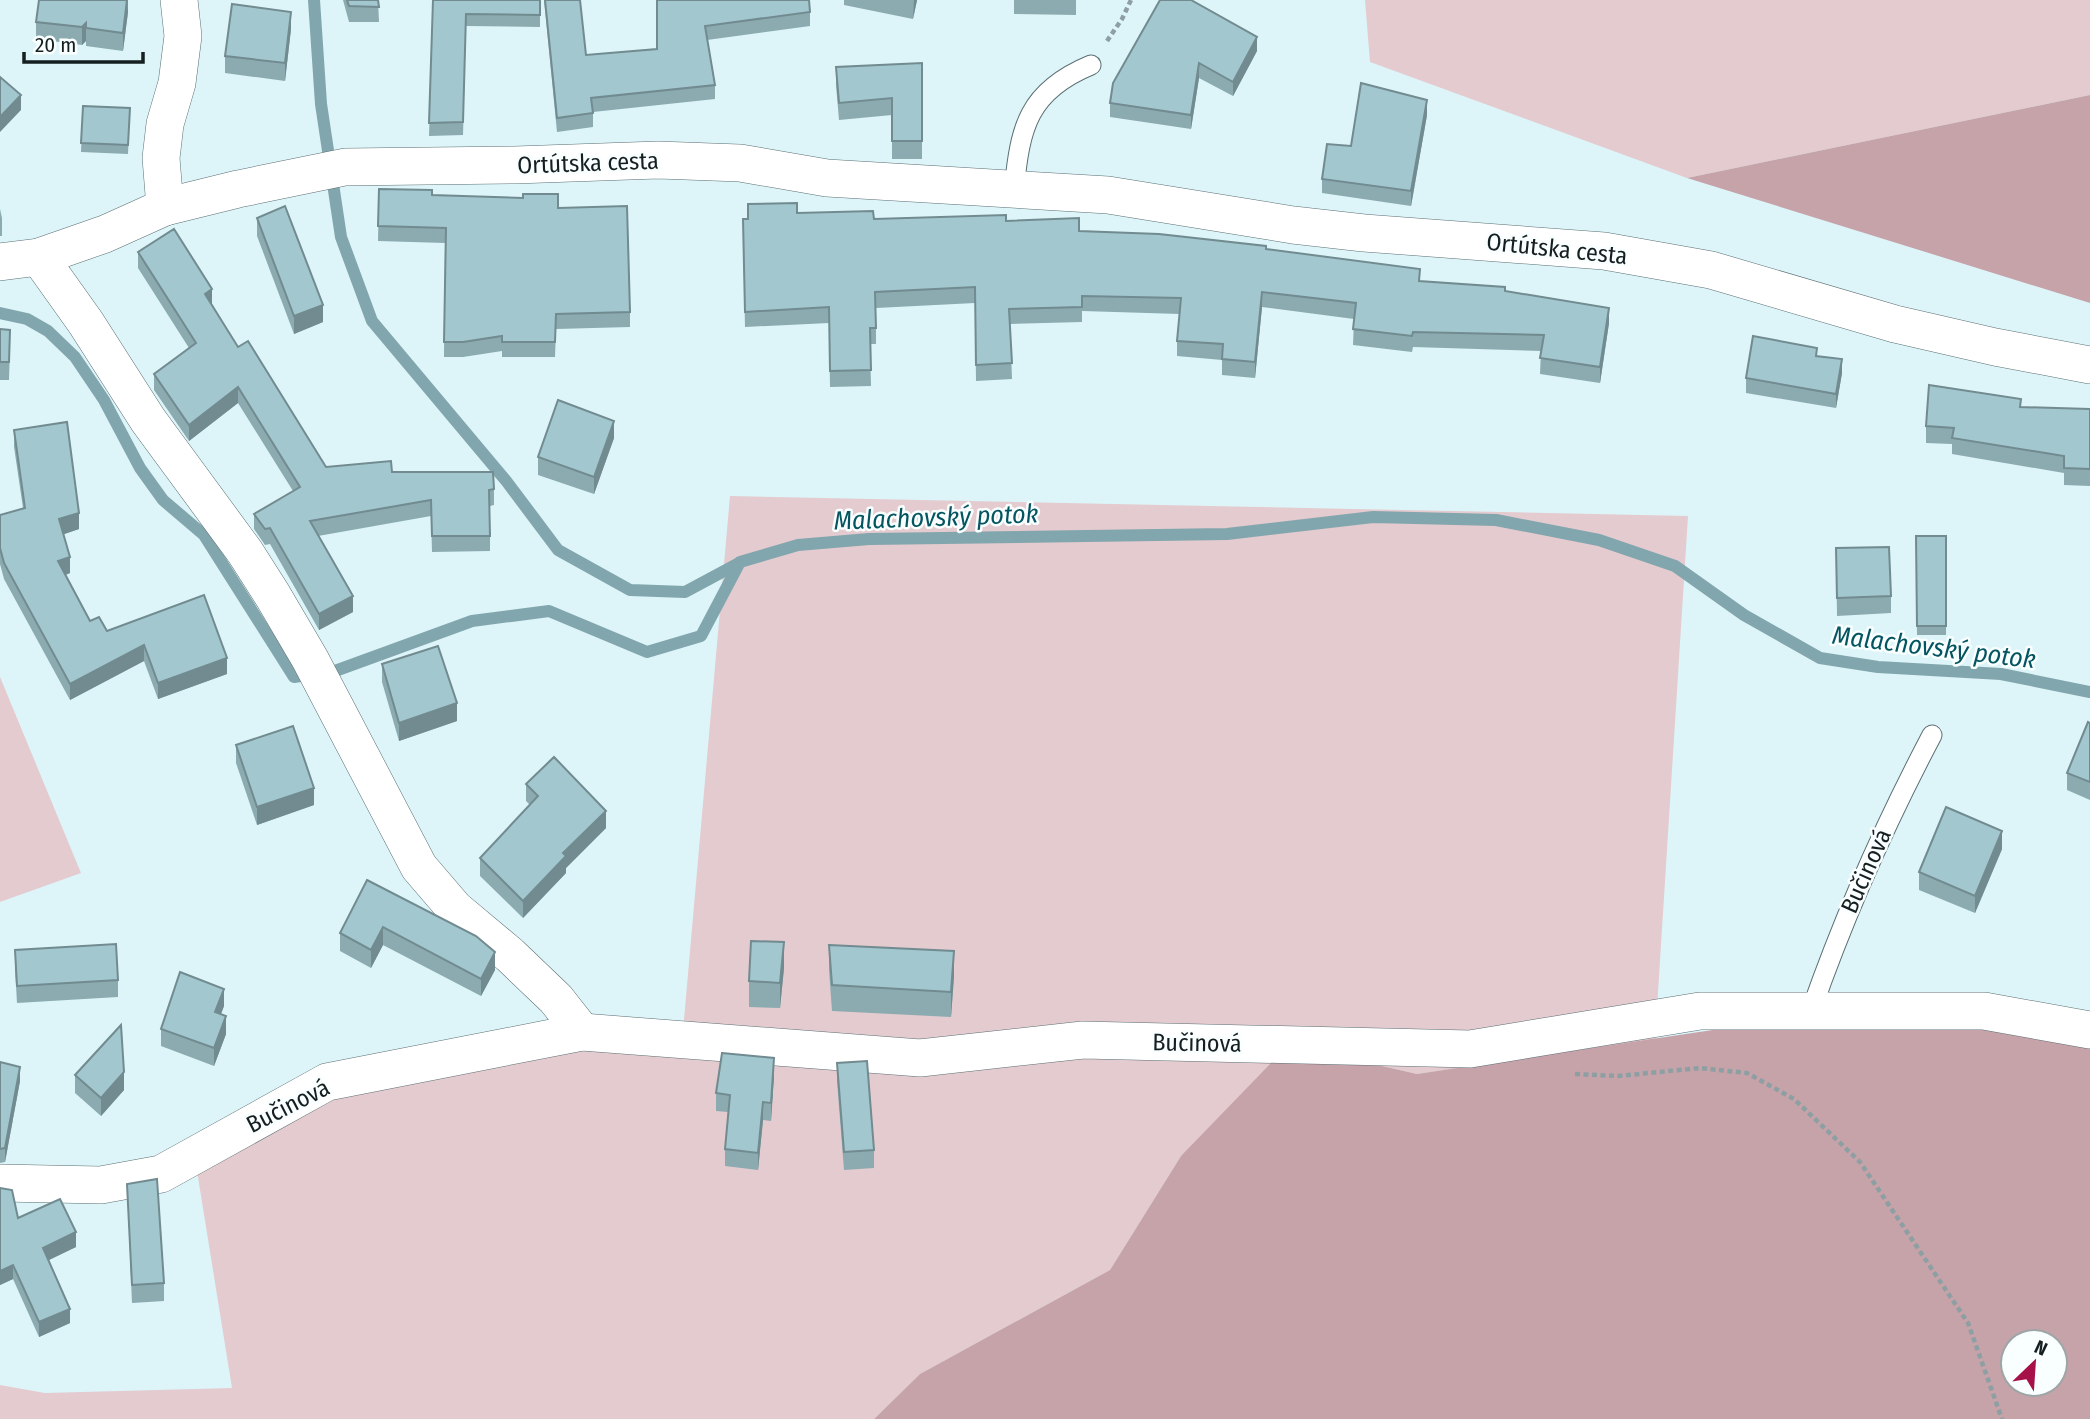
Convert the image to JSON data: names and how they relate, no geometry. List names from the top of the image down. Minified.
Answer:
{"streets":{"street":["Ortútska cesta","Bučinová"]},"water":["Malachovský potok"],"scale_bar":"20 m","north":"top right"}
